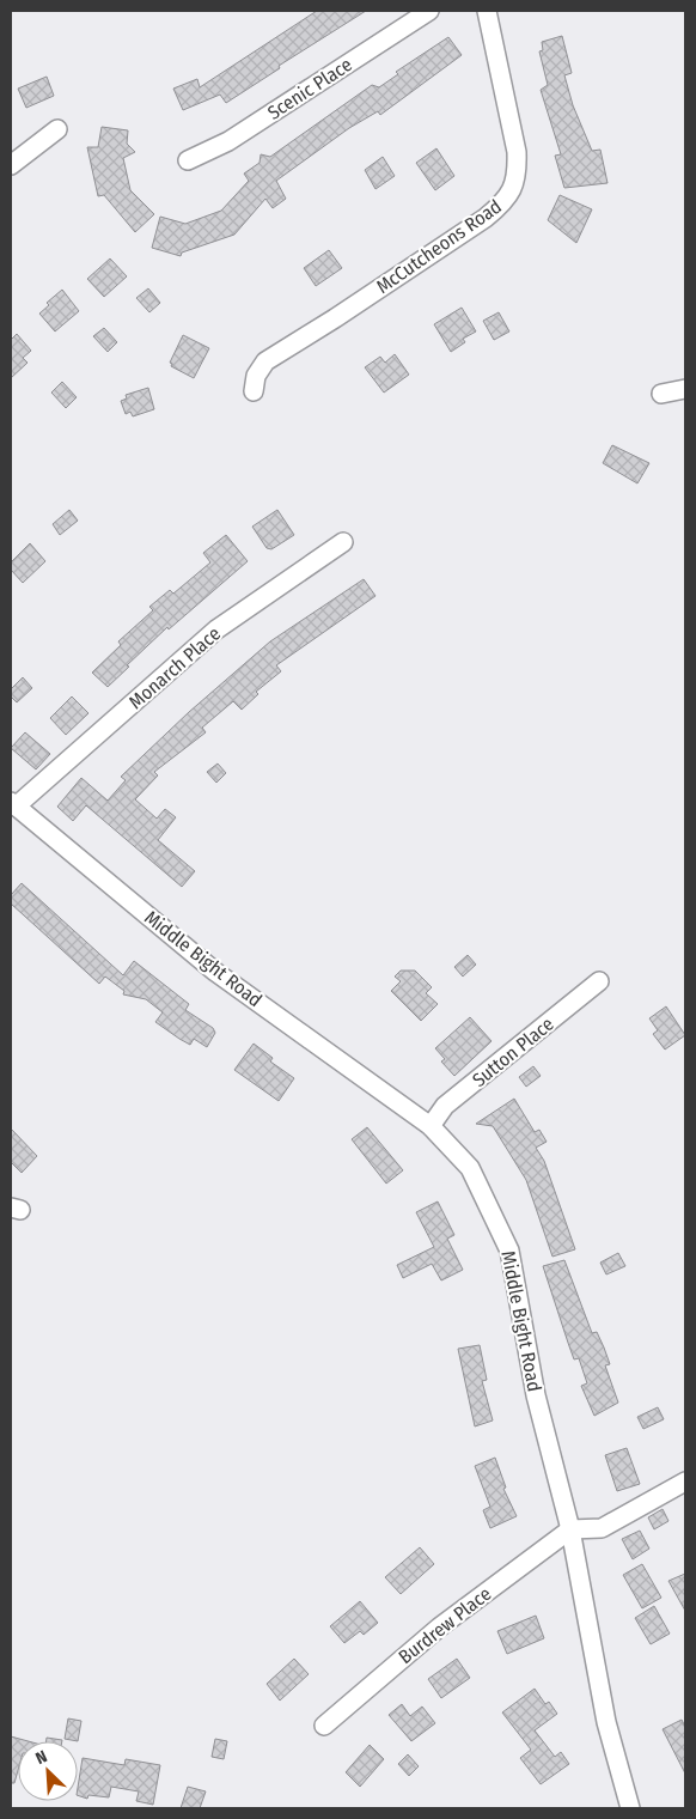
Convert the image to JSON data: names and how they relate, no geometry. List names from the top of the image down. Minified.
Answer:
{"streets":{"street":["Scenic Place","McCutcheons Road","Monarch Place","Middle Bight Road","Sutton Place","Burdrew Place"]},"crossings":[["Monarch Place","Middle Bight Road"],["Middle Bight Road","Sutton Place"],["Middle Bight Road","Burdrew Place"]],"north":"top left"}
